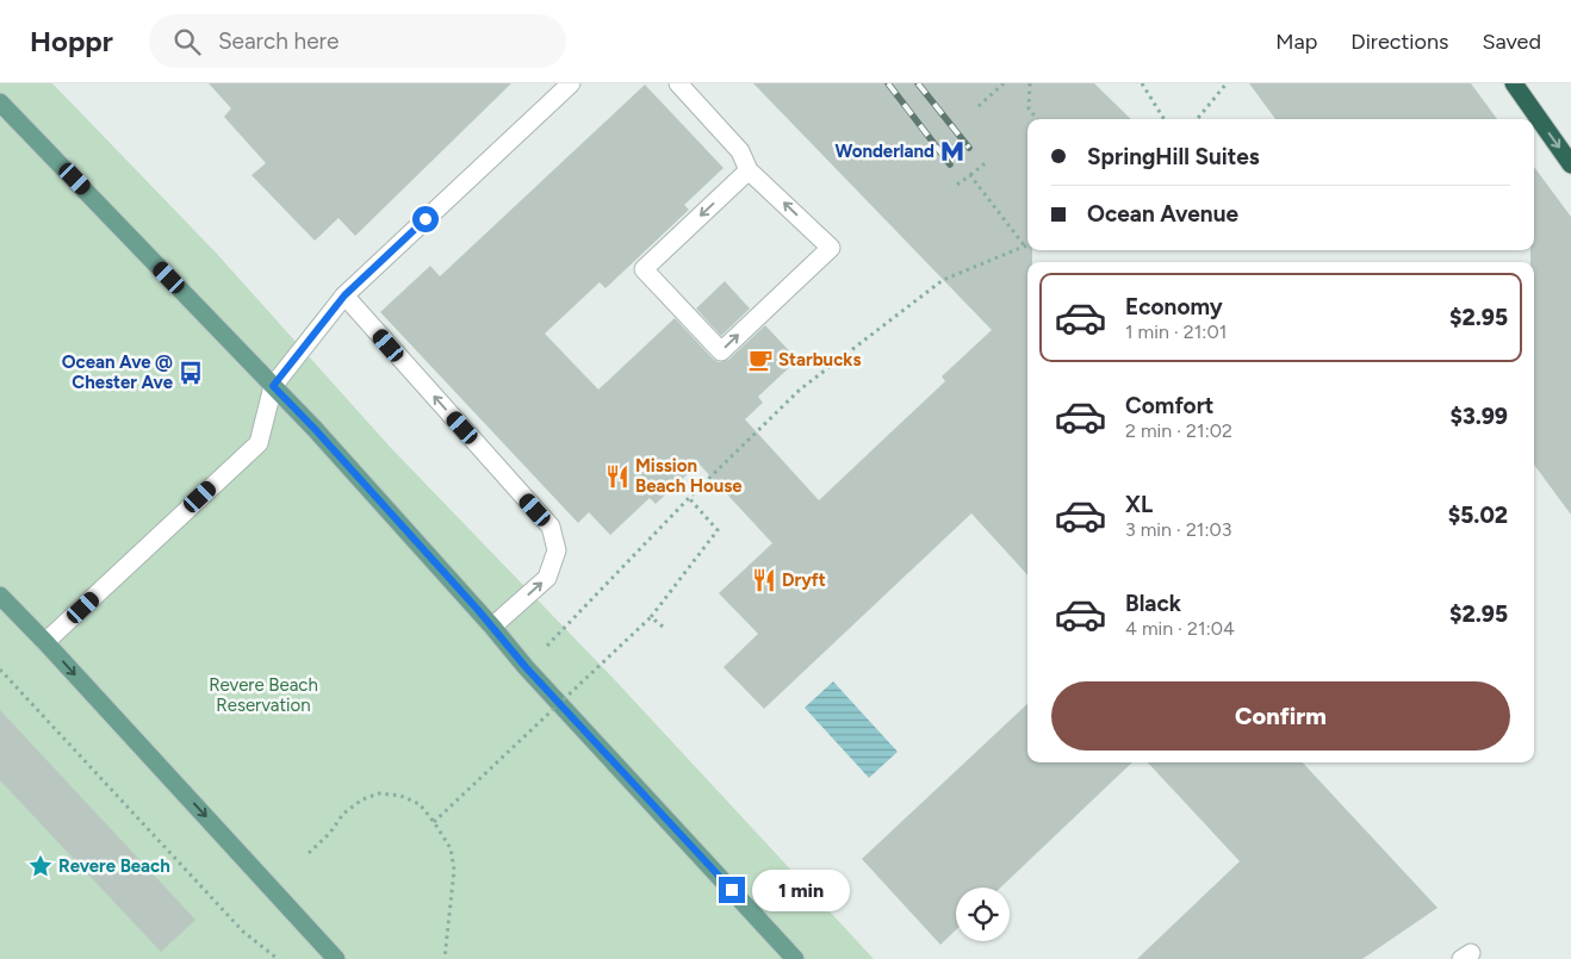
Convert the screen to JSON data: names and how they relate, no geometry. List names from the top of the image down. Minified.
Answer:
{"parks":["Revere Beach Reservation"],"places":{"metro station":["Wonderland"],"cafe":["Starbucks"],"bus stop":["Ocean Ave @ Chester Ave"],"restaurant":["Mission Beach House","Dryft"],"place":["Revere Beach"]},"page":{"header":"Hoppr","search":"Search here","nav":["Map","Directions","Saved"],"banner":["SpringHill Suites","Ocean Avenue"],"list":[{"name":"Economy","note":"1 min · 21:01","value":"$2.95"},{"name":"Comfort","note":"2 min · 21:02","value":"$3.99"},{"name":"XL","note":"3 min · 21:03","value":"$5.02"},{"name":"Black","note":"4 min · 21:04","value":"$2.95"}],"buttons":"Confirm","bubble":"1 min"}}
